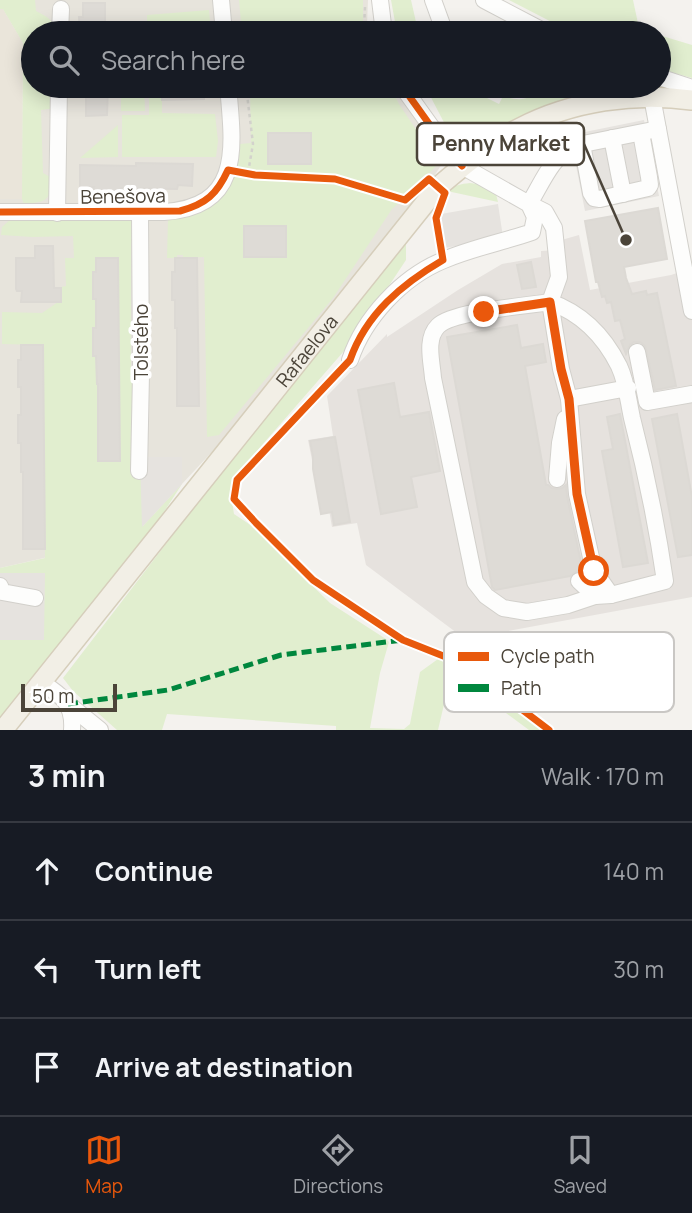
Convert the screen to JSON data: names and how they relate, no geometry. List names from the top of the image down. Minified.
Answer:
{"streets":{"main road":["Rafaelova"],"street":["Benešova","Tolstého"]},"crossings":[["Benešova","Tolstého"]],"places":["Penny Market"],"legend":["Cycle path","Path"],"scale_bar":"50 m","page":{"search":"Search here","scale":"50 m","heading":["3 min","Walk · 170 m"],"list":[["Continue","140 m"],["Turn left","30 m"],"Arrive at destination"],"nav":["Map","Directions","Saved"]}}
